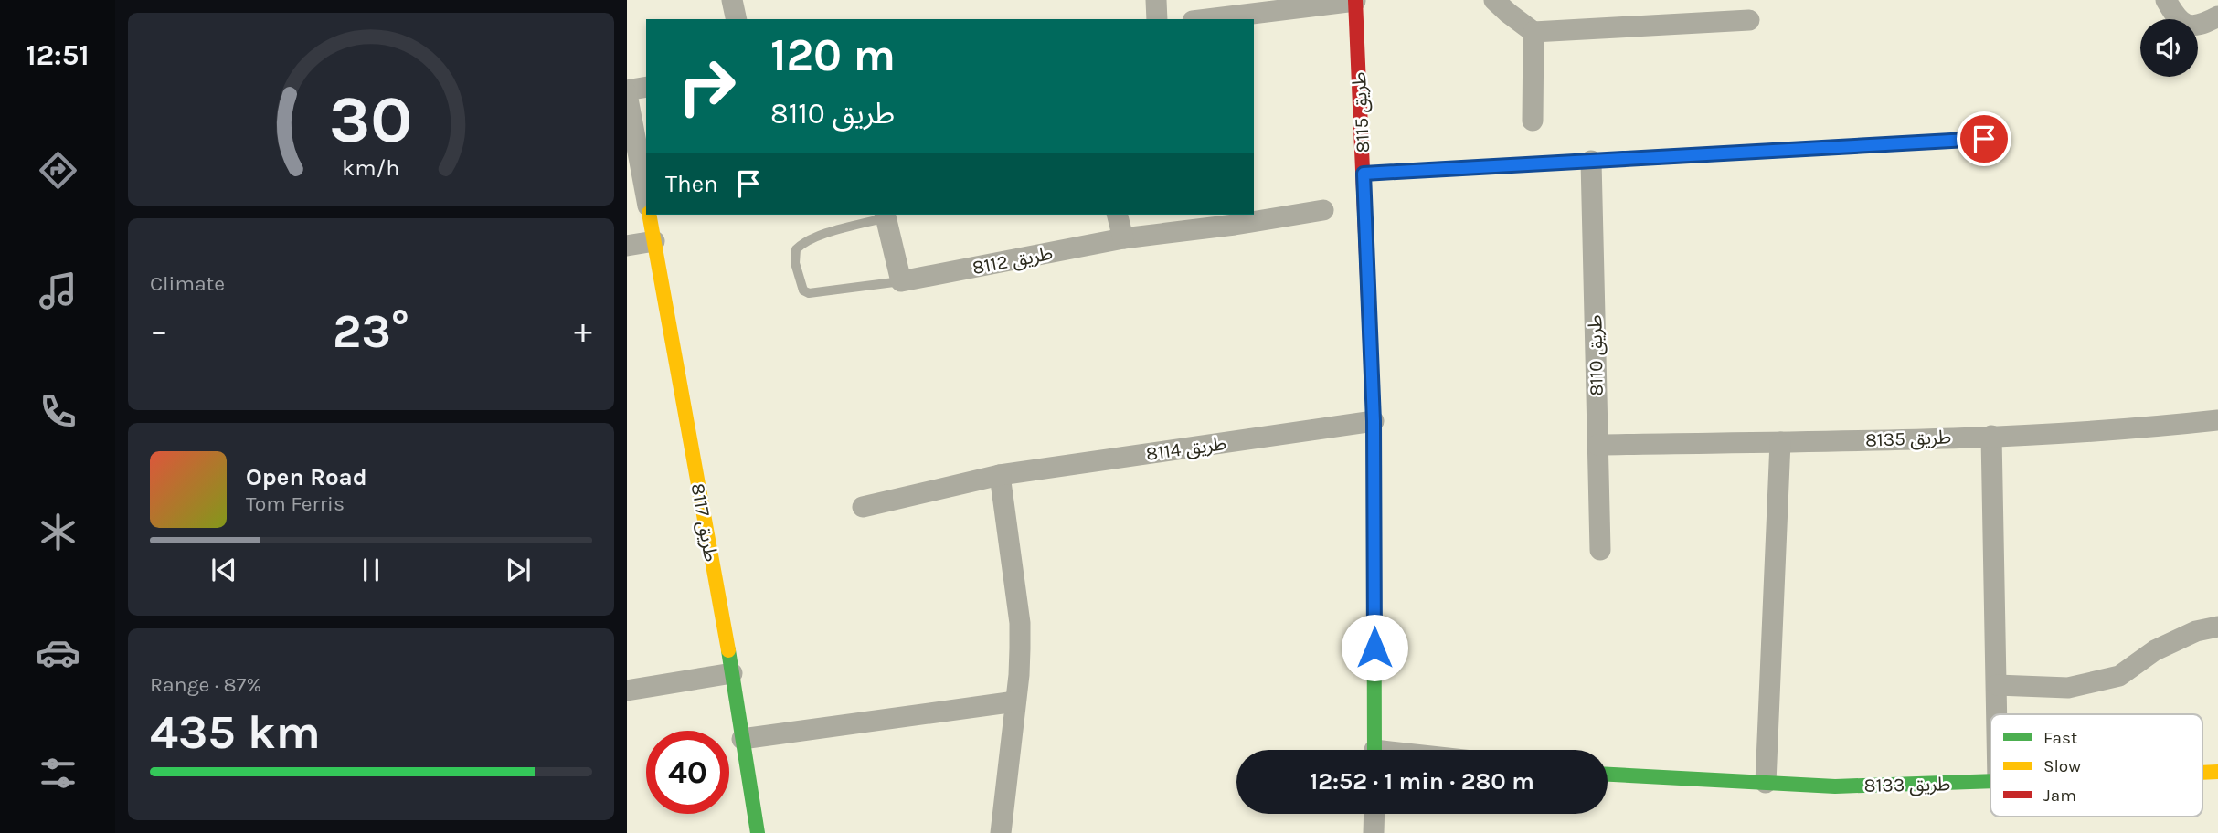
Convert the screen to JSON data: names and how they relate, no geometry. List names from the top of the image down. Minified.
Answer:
{"streets":{"street":["طريق 8115","طريق 8112","طريق 8110","طريق 8135","طريق 8114","طريق 8117","طريق 8133"]},"crossings":[["طريق 8115","طريق 8114"],["طريق 8110","طريق 8135"]],"legend":["Fast","Slow","Jam"],"page":{"tabs":"12:51","turn":["120 m","طريق 8110"],"then":"Then","tile":["Climate",["Range · 87%","435 km"]],"heat":["−","23°","+"],"song":["Open Road","Tom Ferris"],"limit":"40","trip":"12:52 · 1 min · 280 m","gauge":["30","km/h"]}}
